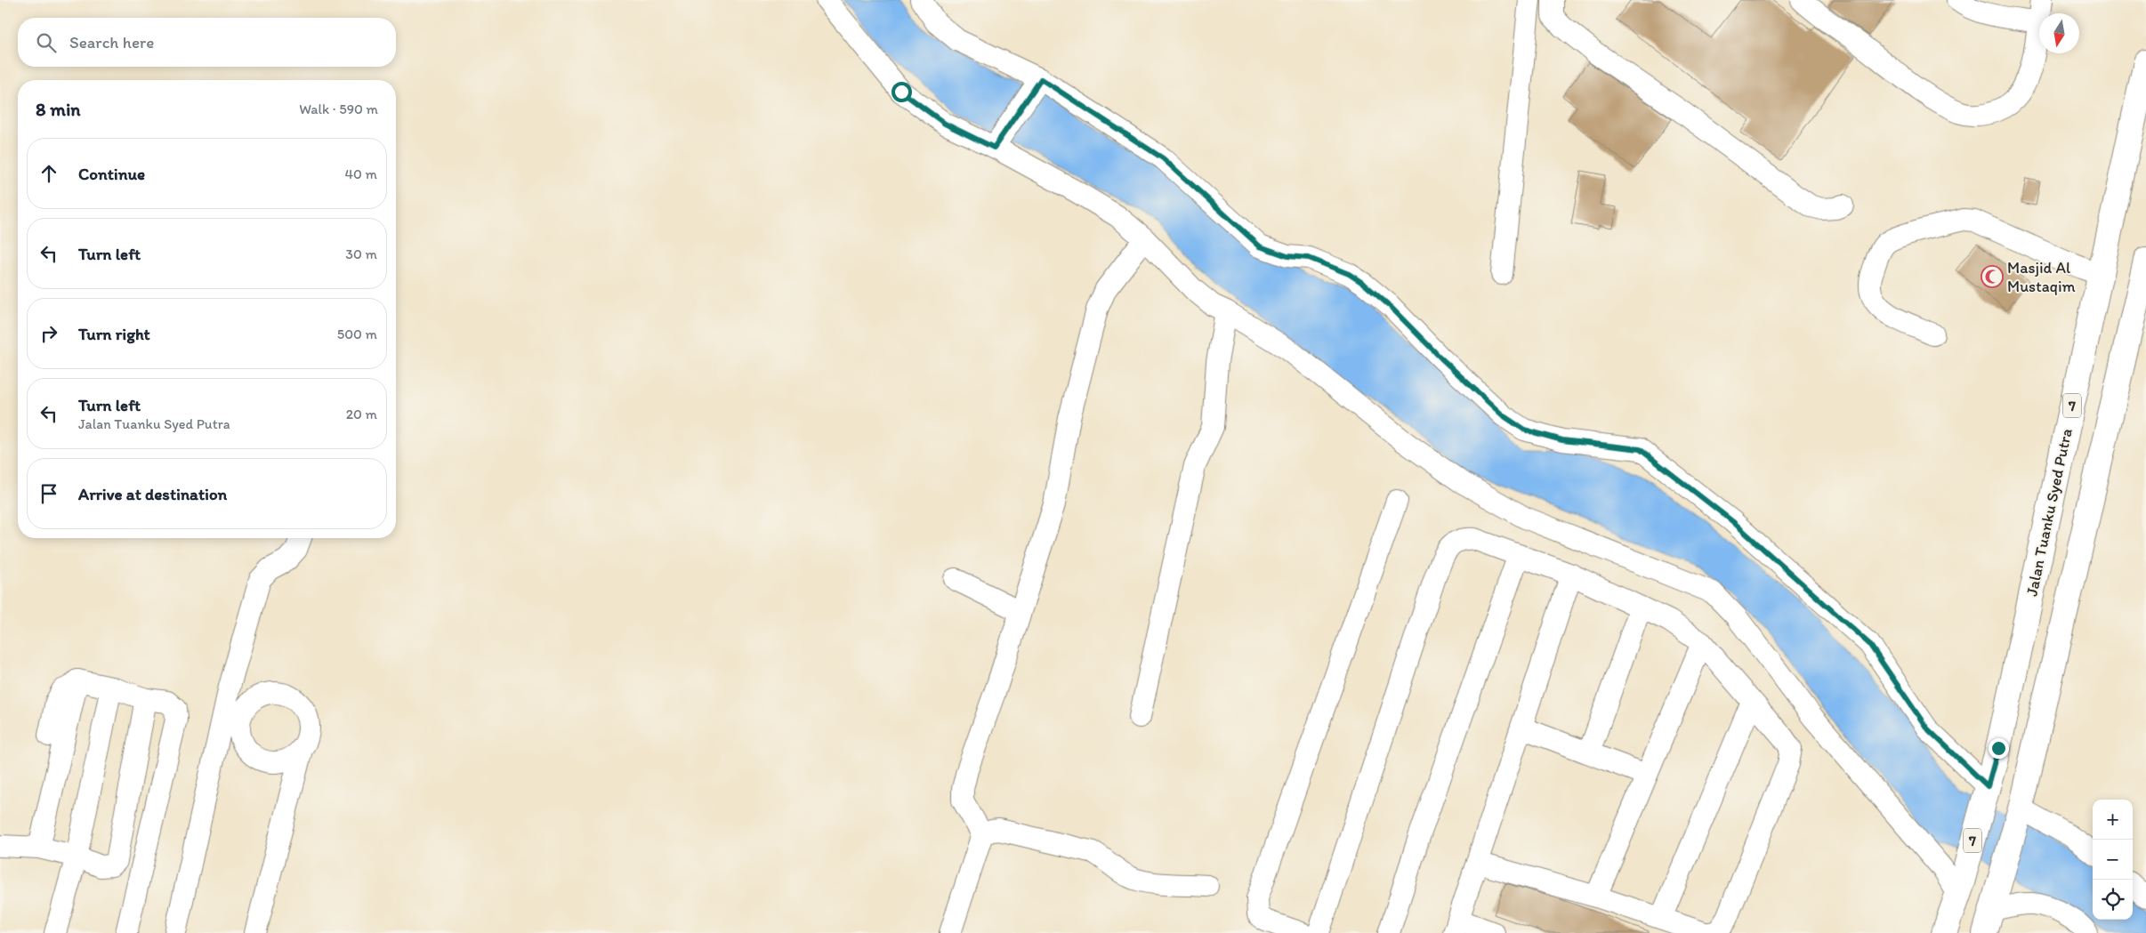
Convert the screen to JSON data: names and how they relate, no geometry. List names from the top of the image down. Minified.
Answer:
{"streets":{"main road":["7","Jalan Tuanku Syed Putra"]},"places":{"mosque":["Masjid Al Mustaqim"]},"north":"bottom","page":{"search":"Search here","heading":["8 min","Walk · 590 m"],"list":[["Continue","40 m"],["Turn left","30 m"],["Turn right","500 m"],["Turn left","Jalan Tuanku Syed Putra","20 m"],"Arrive at destination"],"map_buttons":["+","−"]}}
